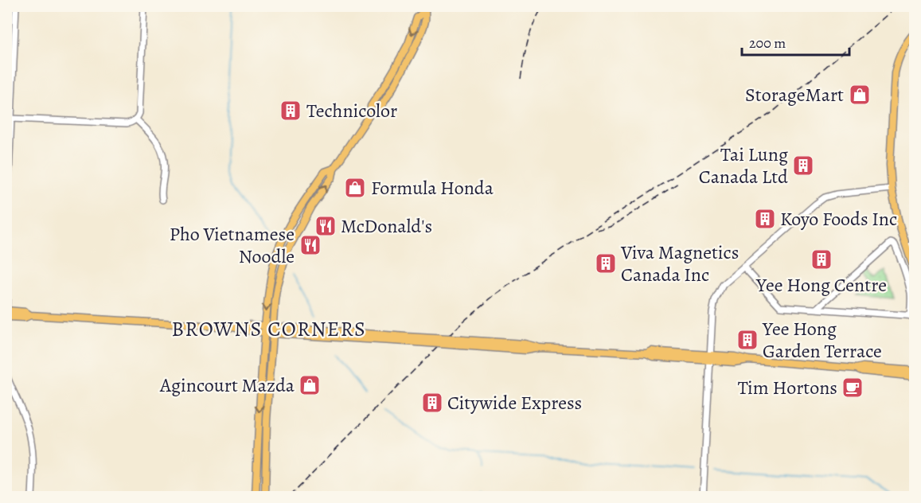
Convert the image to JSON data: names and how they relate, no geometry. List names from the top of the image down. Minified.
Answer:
{"districts":["BROWNS CORNERS"],"places":{"shop":["StorageMart","Formula Honda","Agincourt Mazda"],"building":["Technicolor","Tai Lung Canada Ltd","Koyo Foods Inc","Yee Hong Centre","Viva Magnetics Canada Inc","Yee Hong Garden Terrace","Citywide Express"],"restaurant":["McDonald's","Pho Vietnamese Noodle"],"cafe":["Tim Hortons"]},"scale_bar":"200 m"}
